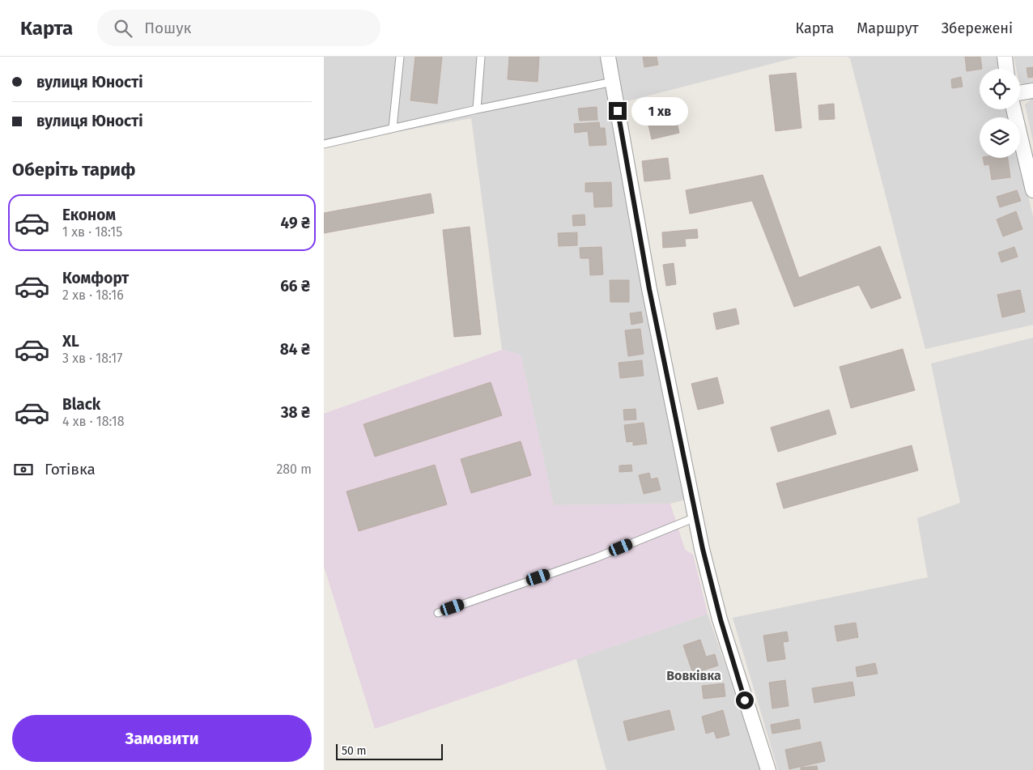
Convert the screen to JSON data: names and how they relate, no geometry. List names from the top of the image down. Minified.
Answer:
{"districts":["Вовківка"],"scale_bar":"50 m","page":{"header":"Карта","search":"Пошук","nav":["Карта","Маршрут","Збережені"],"banner":["вулиця Юності","вулиця Юності"],"bubble":"1 хв","heading":"Оберіть тариф","list":[{"name":"Економ","note":"1 хв · 18:15","value":"49 ₴"},{"name":"Комфорт","note":"2 хв · 18:16","value":"66 ₴"},{"name":"XL","note":"3 хв · 18:17","value":"84 ₴"},{"name":"Black","note":"4 хв · 18:18","value":"38 ₴"}],"pay":["Готівка","280 m"],"buttons":"Замовити","scale":"50 m"}}
